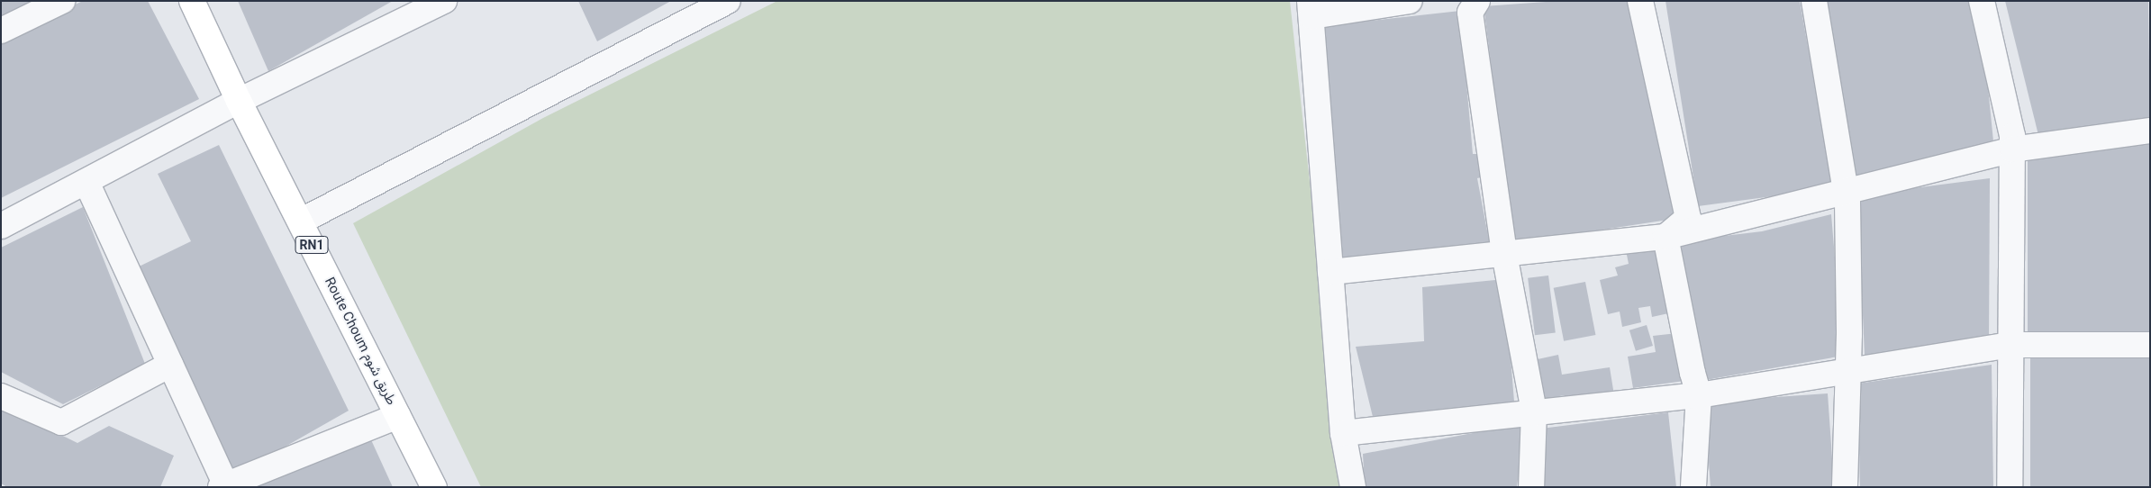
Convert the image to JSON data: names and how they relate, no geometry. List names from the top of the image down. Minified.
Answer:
{"streets":{"highway":["RN1","Route Choum طريق شوم"]}}
